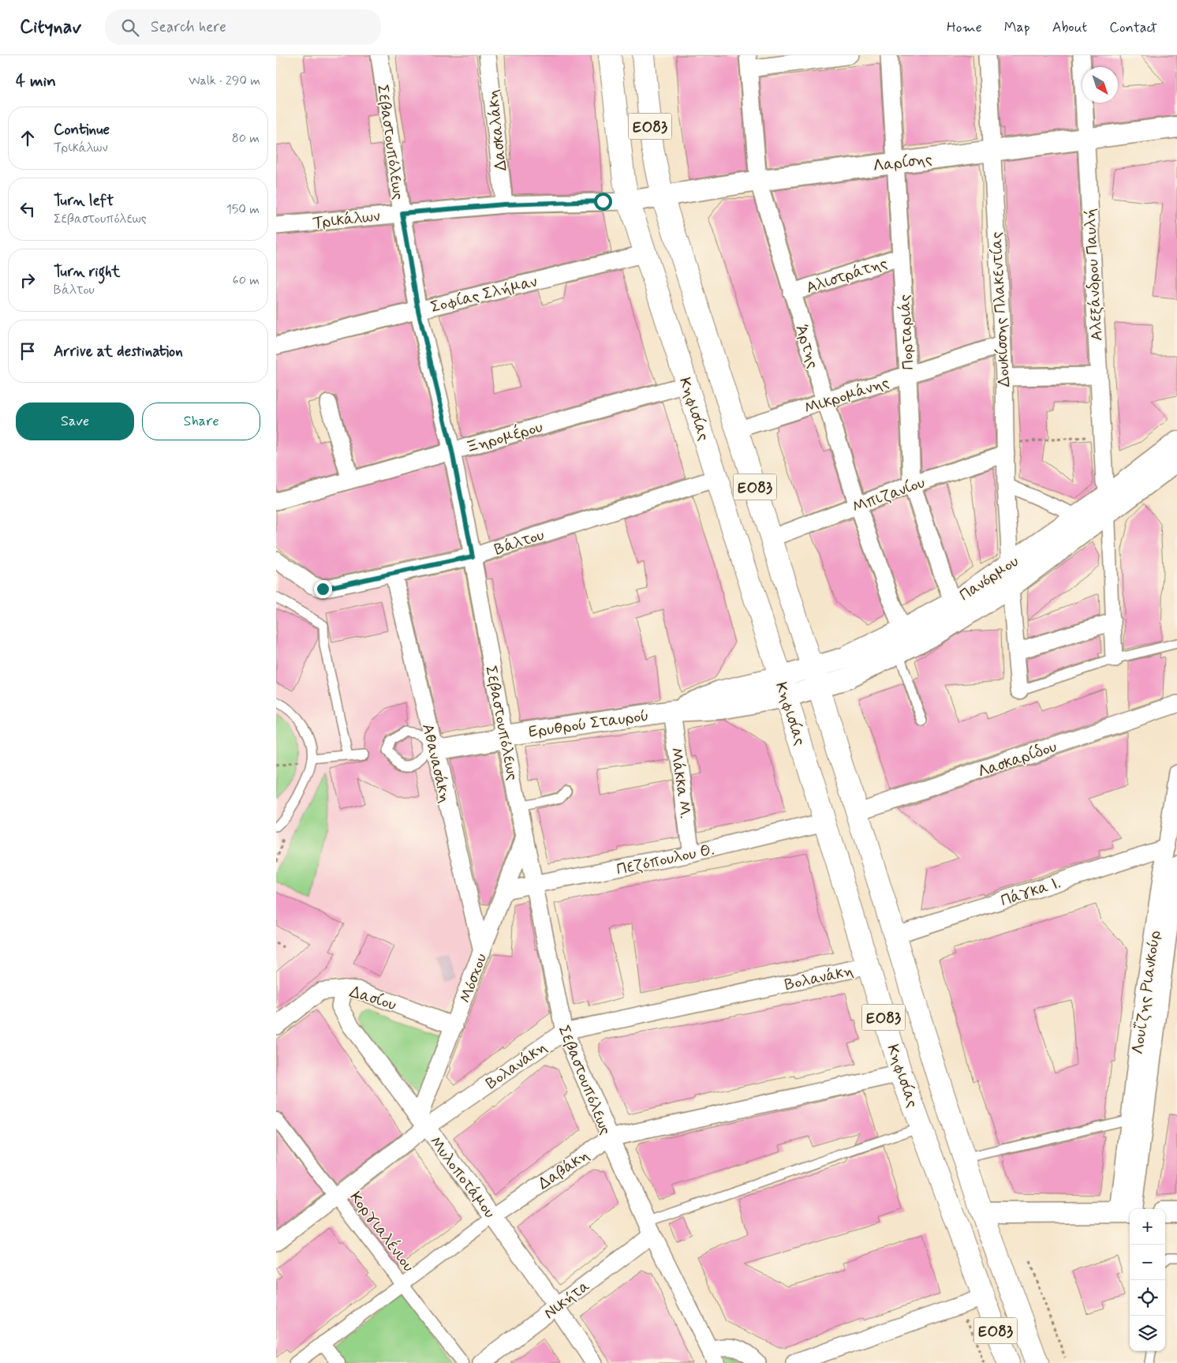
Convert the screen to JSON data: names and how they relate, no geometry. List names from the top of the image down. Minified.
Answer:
{"streets":{"main road":["ΕΟ83","Κηφισίας"],"street":["Δασκαλάκη","Σεβαστουπόλεως","Λαρίσης","Τρικάλων","Αλιστράτης","Αλεξάνδρου Παυλή","Σοφίας Σλήμαν","Δουκίσσης Πλακεντίας","Πορταριάς","Άρτης","Μικρομάνης","Ξηρομέρου","Μπιζανίου","Βάλτου","Πανόρμου","Ερυθρού Σταυρού","Λασκαρίδου","Αθανασάκη","Μάκκα Μ.","Πεζόπουλου Θ.","Πάγκα Ι.","Βολανάκη","Μόσχου","Λουΐζης Ριανκούρ","Δασίου","Δαβάκη","Μυλοποτάμου","Κοργιαλένιου","Νικήτα"]},"crossings":[["Δασκαλάκη","Τρικάλων"],["Σεβαστουπόλεως","Τρικάλων"],["Σεβαστουπόλεως","Σοφίας Σλήμαν"],["Σεβαστουπόλεως","Ξηρομέρου"],["Σεβαστουπόλεως","Βάλτου"],["Σεβαστουπόλεως","Ερυθρού Σταυρού"],["Σεβαστουπόλεως","Πεζόπουλου Θ."],["Σεβαστουπόλεως","Βολανάκη"],["Σεβαστουπόλεως","Μόσχου"],["Σεβαστουπόλεως","Δαβάκη"],["Σεβαστουπόλεως","Νικήτα"],["Λαρίσης","Τρικάλων"],["Λαρίσης","Αλεξάνδρου Παυλή"],["Λαρίσης","Δουκίσσης Πλακεντίας"],["Λαρίσης","Πορταριάς"],["Λαρίσης","Άρτης"],["Λαρίσης","Κηφισίας"],["Τρικάλων","Κηφισίας"],["Αλιστράτης","Πορταριάς"],["Αλιστράτης","Άρτης"],["Αλεξάνδρου Παυλή","Πανόρμου"],["Σοφίας Σλήμαν","Κηφισίας"],["Δουκίσσης Πλακεντίας","Μικρομάνης"],["Δουκίσσης Πλακεντίας","Μπιζανίου"],["Δουκίσσης Πλακεντίας","Πανόρμου"],["Πορταριάς","Μικρομάνης"],["Πορταριάς","Μπιζανίου"],["Πορταριάς","Πανόρμου"],["Άρτης","Μικρομάνης"],["Άρτης","Μπιζανίου"],["Άρτης","Πανόρμου"],["Μικρομάνης","Κηφισίας"],["Κηφισίας","Ξηρομέρου"],["Κηφισίας","Μπιζανίου"],["Κηφισίας","Βάλτου"],["Κηφισίας","Πανόρμου"],["Κηφισίας","Ερυθρού Σταυρού"],["Κηφισίας","Λασκαρίδου"],["Κηφισίας","Πεζόπουλου Θ."],["Κηφισίας","Πάγκα Ι."],["Κηφισίας","Βολανάκη"],["Κηφισίας","Δαβάκη"],["Βάλτου","Αθανασάκη"],["Πανόρμου","Ερυθρού Σταυρού"],["Ερυθρού Σταυρού","Αθανασάκη"],["Ερυθρού Σταυρού","Μάκκα Μ."],["Αθανασάκη","Μόσχου"],["Μάκκα Μ.","Πεζόπουλου Θ."],["Πεζόπουλου Θ.","Μόσχου"],["Πάγκα Ι.","Λουΐζης Ριανκούρ"],["Βολανάκη","Μόσχου"],["Βολανάκη","Μυλοποτάμου"],["Βολανάκη","Κοργιαλένιου"],["Μόσχου","Δασίου"],["Μόσχου","Μυλοποτάμου"],["Δασίου","Μυλοποτάμου"],["Δαβάκη","Μυλοποτάμου"],["Δαβάκη","Κοργιαλένιου"],["Μυλοποτάμου","Νικήτα"]],"north":"bottom right","page":{"header":"Citynav","search":"Search here","nav":["Home","Map","About","Contact"],"heading":["4 min","Walk · 290 m"],"list":[["Continue","Τρικάλων","80 m"],["Turn left","Σεβαστουπόλεως","150 m"],["Turn right","Βάλτου","60 m"],"Arrive at destination"],"buttons":["Save","Share"],"map_buttons":["+","−"]}}
